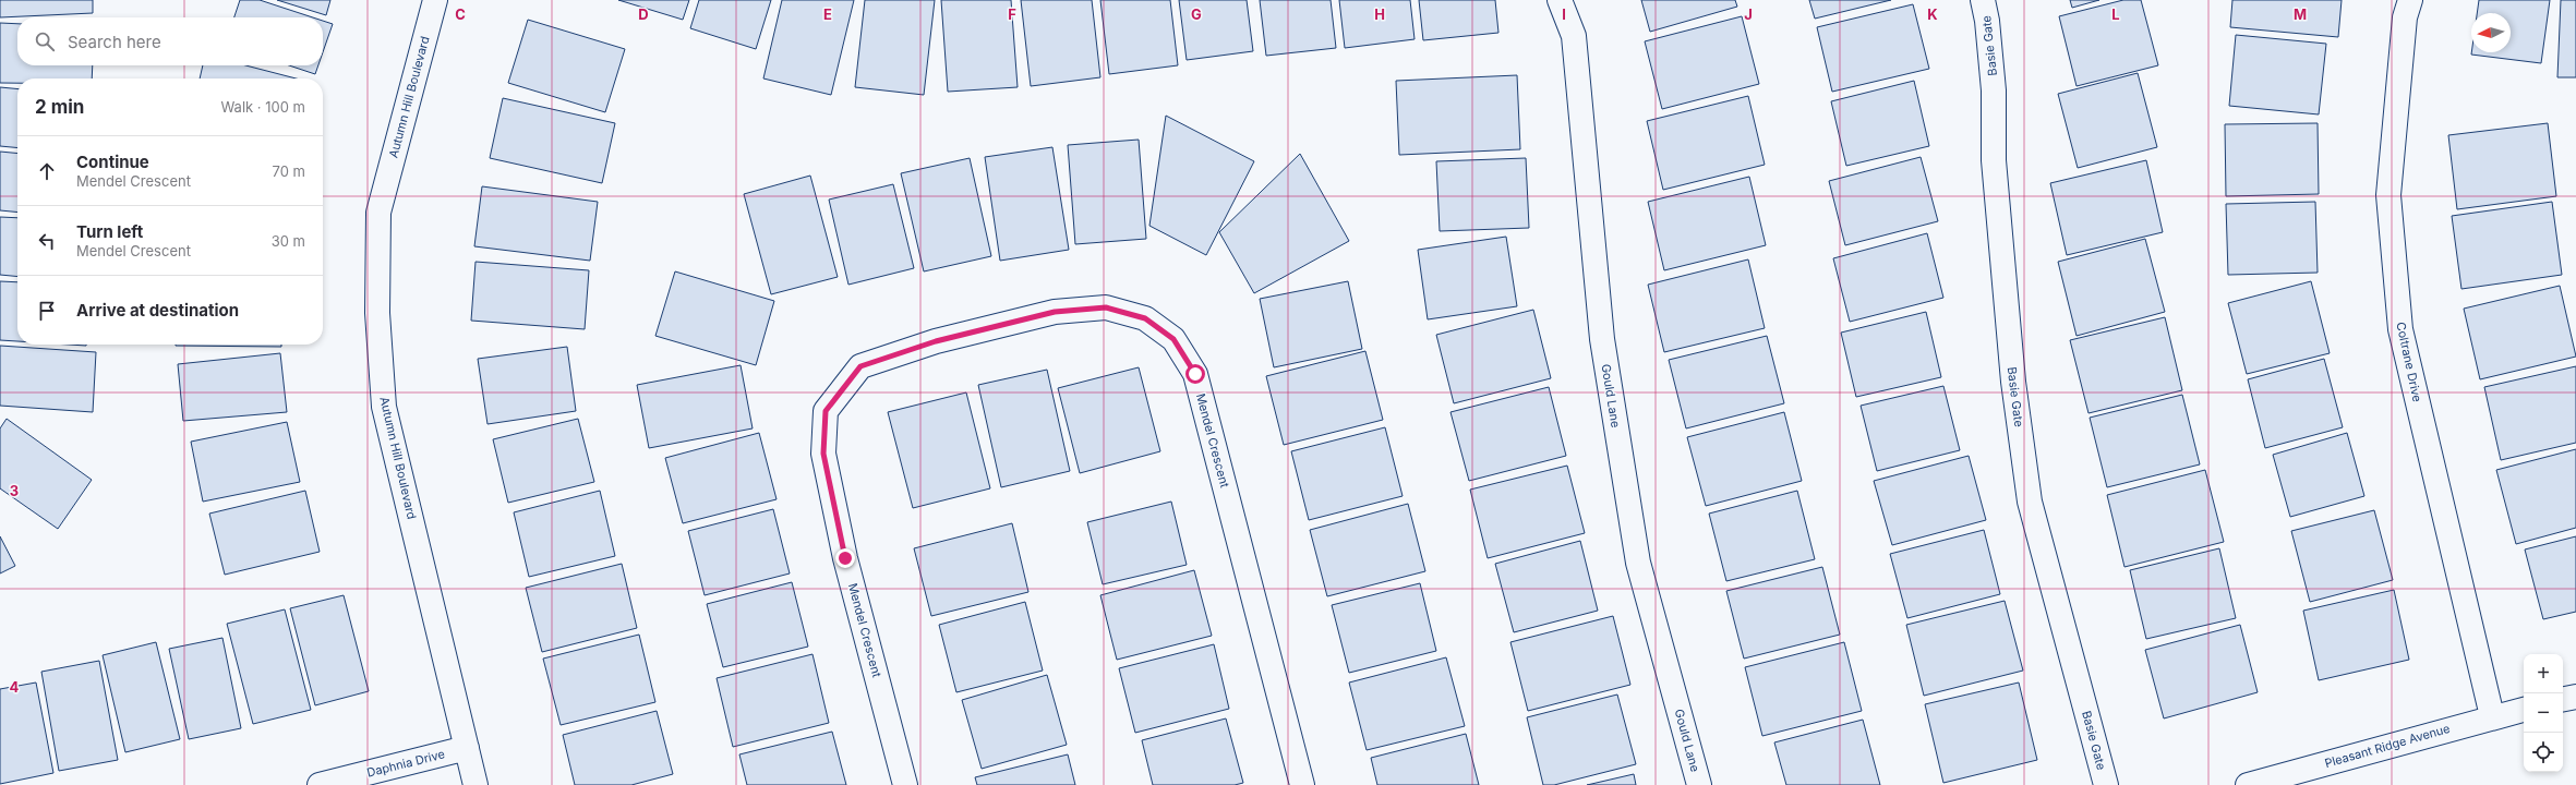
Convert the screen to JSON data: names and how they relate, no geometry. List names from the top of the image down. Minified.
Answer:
{"streets":{"street":["Basie Gate","Autumn Hill Boulevard","Coltrane Drive","Gould Lane","Mendel Crescent","Pleasant Ridge Avenue","Daphnia Drive"]},"crossings":[["Autumn Hill Boulevard","Daphnia Drive"],["Coltrane Drive","Pleasant Ridge Avenue"]],"north":"left","page":{"search":"Search here","heading":["2 min","Walk · 100 m"],"list":[["Continue","Mendel Crescent","70 m"],["Turn left","Mendel Crescent","30 m"],"Arrive at destination"],"map_buttons":["+","−"]},"grid":{"columns":["C","D","E","F","G","H","I","J","K","L","M"],"rows":["3","4"]}}
